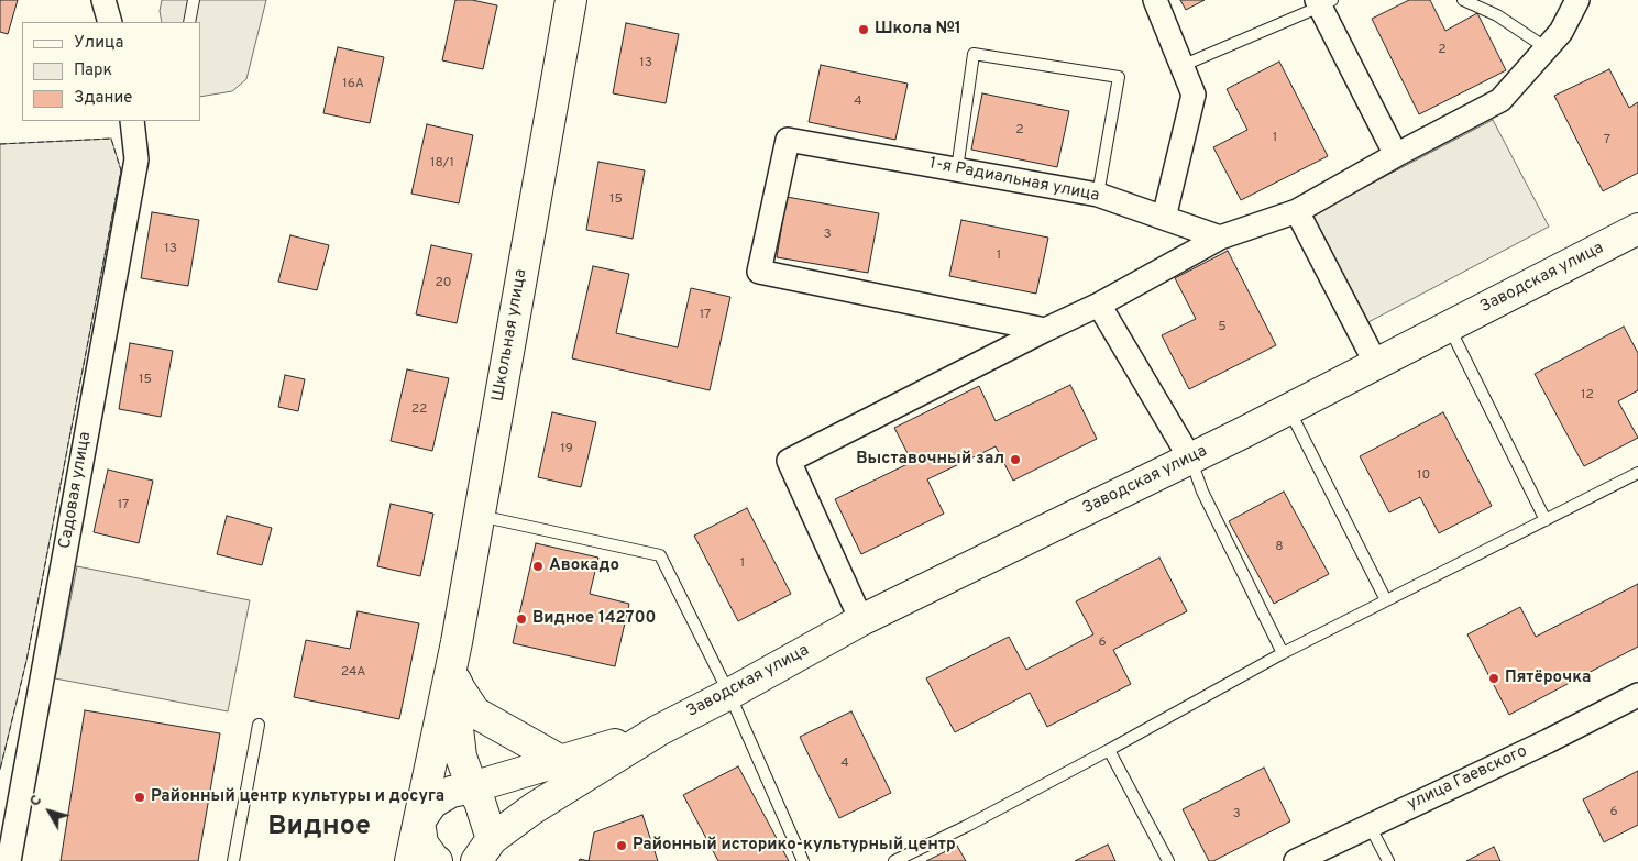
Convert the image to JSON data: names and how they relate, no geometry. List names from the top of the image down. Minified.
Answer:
{"streets":{"street":["1-я Радиальная улица","Заводская улица","Школьная улица","Садовая улица","улица Гаевского"]},"districts":["Видное"],"places":["Школа №1","Выставочный зал","Авокадо","Видное 142700","Пятёрочка","Районный центр культуры и досуга","Районный историко-культурный центр"],"house_numbers":["2","13","16А","4","2","1","7","18/1","15","3","13","1","20","17","5","15","12","22","19","10","17","8","1","6","24А","4","6","3"],"legend":["Улица","Парк","Здание"],"north":"top left"}
